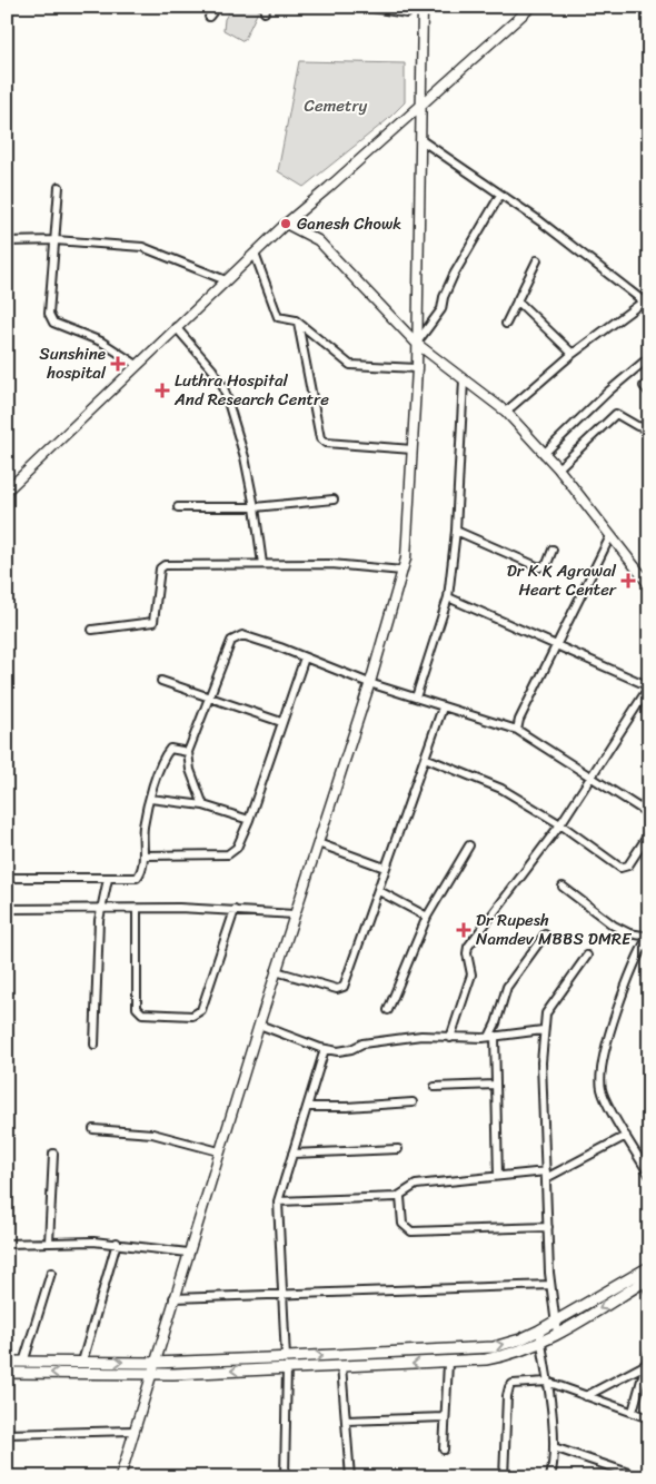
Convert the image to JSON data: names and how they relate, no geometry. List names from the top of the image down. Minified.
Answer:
{"parks":["Cemetry"],"places":{"other":["Ganesh Chowk"],"health":["Sunshine hospital","Luthra Hospital And Research Centre","Dr K K Agrawal Heart Center","Dr Rupesh Namdev MBBS DMRE"]}}
